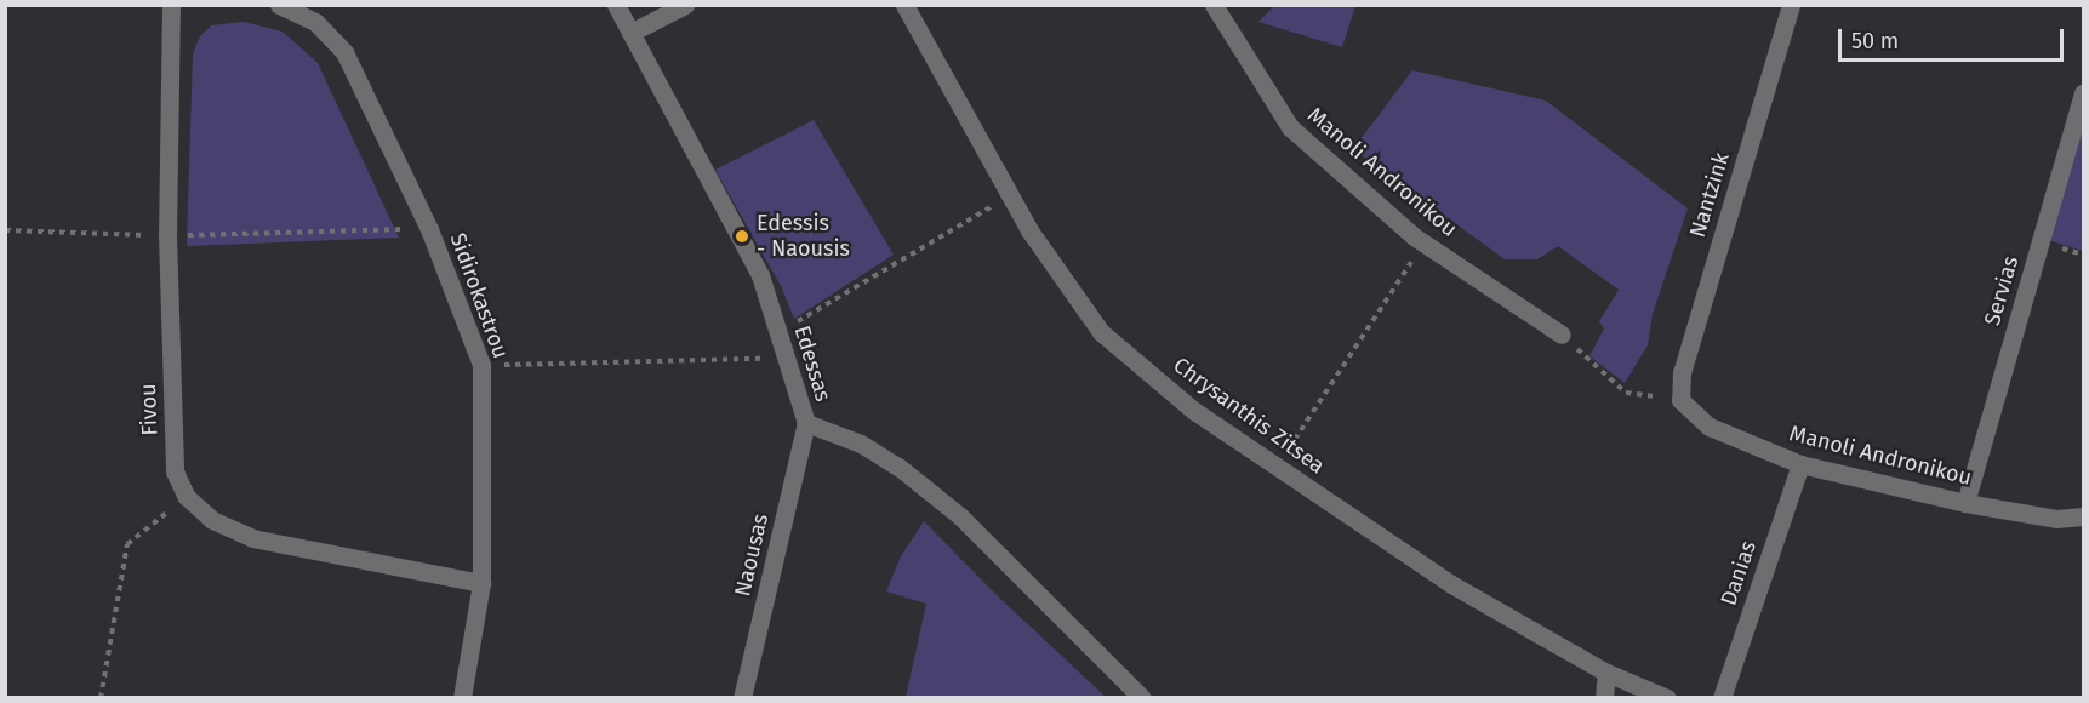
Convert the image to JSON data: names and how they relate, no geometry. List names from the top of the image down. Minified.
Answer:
{"streets":{"street":["Manoli Andronikou","Nantzink","Servias","Sidirokastrou","Edessas","Fivou","Chrysanthis Zitsea","Naousas","Danias"]},"crossings":[["Manoli Andronikou","Nantzink"],["Manoli Andronikou","Servias"],["Manoli Andronikou","Danias"],["Sidirokastrou","Fivou"],["Edessas","Naousas"]],"places":["Edessis - Naousis"],"scale_bar":"50 m"}
